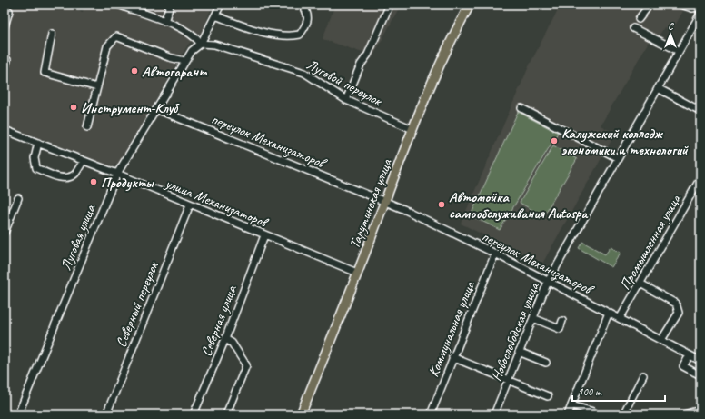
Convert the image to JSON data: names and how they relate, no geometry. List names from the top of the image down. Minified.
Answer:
{"streets":{"main road":["Тарутинская улица"],"street":["Луговой переулок","переулок Механизаторов","улица Механизаторов","Луговая улица","Промышленная улица","Северный переулок","Северная улица","Коммунальная улица","Новослободская улица"]},"crossings":[["Луговой переулок","Тарутинская улица"],["Луговой переулок","Луговая улица"],["переулок Механизаторов","Тарутинская улица"],["переулок Механизаторов","Луговая улица"],["переулок Механизаторов","Промышленная улица"],["переулок Механизаторов","Коммунальная улица"],["переулок Механизаторов","Новослободская улица"],["улица Механизаторов","Тарутинская улица"],["улица Механизаторов","Луговая улица"],["улица Механизаторов","Северный переулок"],["улица Механизаторов","Северная улица"]],"places":["Автогарант","Инструмент-Клуб","Калужский колледж экономики и технологий","Продукты","Автомойка самообслуживания Autospa"],"scale_bar":"100 m","north":"top"}
